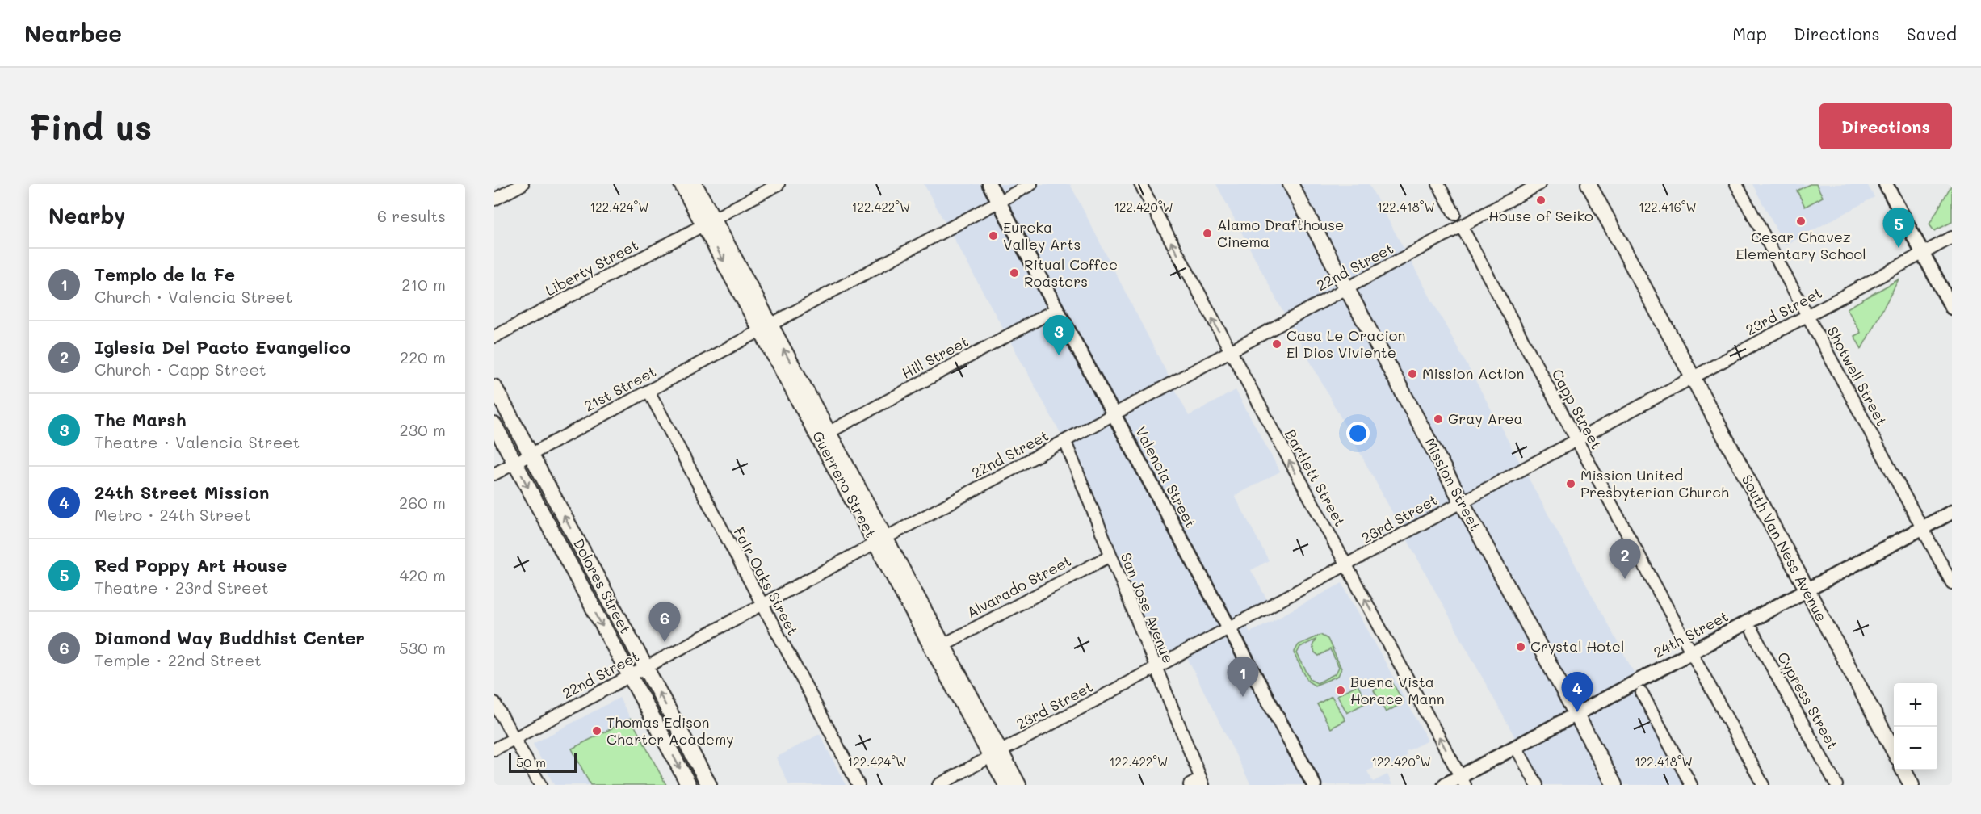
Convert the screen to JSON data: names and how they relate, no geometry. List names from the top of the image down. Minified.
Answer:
{"streets":{"main road":["Guerrero Street","Mission Street","South Van Ness Avenue","Dolores Street"],"street":["22nd Street","Liberty Street","23rd Street","Hill Street","Shotwell Street","21st Street","Capp Street","Valencia Street","Bartlett Street","Fair Oaks Street","Alvarado Street","San Jose Avenue","24th Street","Cypress Street"]},"crossings":[["22nd Street","Capp Street"],["22nd Street","Valencia Street"],["22nd Street","Bartlett Street"],["22nd Street","Guerrero Street"],["22nd Street","Mission Street"],["22nd Street","Fair Oaks Street"],["22nd Street","Dolores Street"],["22nd Street","San Jose Avenue"],["Liberty Street","Guerrero Street"],["23rd Street","Shotwell Street"],["23rd Street","Capp Street"],["23rd Street","Valencia Street"],["23rd Street","Bartlett Street"],["23rd Street","Guerrero Street"],["23rd Street","Mission Street"],["23rd Street","South Van Ness Avenue"],["23rd Street","San Jose Avenue"],["Hill Street","Valencia Street"],["Hill Street","Guerrero Street"],["Shotwell Street","24th Street"],["21st Street","Valencia Street"],["21st Street","Guerrero Street"],["21st Street","Fair Oaks Street"],["21st Street","Dolores Street"],["Capp Street","24th Street"],["Bartlett Street","24th Street"],["Guerrero Street","Alvarado Street"],["Mission Street","24th Street"],["South Van Ness Avenue","24th Street"],["Alvarado Street","San Jose Avenue"]],"one_way":["Bartlett Street"],"places":["House of Seiko","Cesar Chavez Elementary School","Alamo Drafthouse Cinema","Eureka Valley Arts","Ritual Coffee Roasters","Casa Le Oracion El Dios Viviente","Mission Action","Gray Area","Mission United Presbyterian Church","Crystal Hotel","Buena Vista Horace Mann","Thomas Edison Charter Academy"],"scale_bar":"50 m","page":{"header":"Nearbee","nav":["Map","Directions","Saved"],"buttons":"Directions","title":"Find us","heading":["Nearby","6 results"],"pins":["5","3","2","6","1","4"],"list":[{"mark":"1","name":"Templo de la Fe","note":"Church · Valencia Street","value":"210 m"},{"mark":"2","name":"Iglesia Del Pacto Evangelico","note":"Church · Capp Street","value":"220 m"},{"mark":"3","name":"The Marsh","note":"Theatre · Valencia Street","value":"230 m"},{"mark":"4","name":"24th Street Mission","note":"Metro · 24th Street","value":"260 m"},{"mark":"5","name":"Red Poppy Art House","note":"Theatre · 23rd Street","value":"420 m"},{"mark":"6","name":"Diamond Way Buddhist Center","note":"Temple · 22nd Street","value":"530 m"}],"map_buttons":["+","−"],"scale":"50 m"},"coordinates":["122.424°W","122.422°W","122.420°W","122.418°W","122.416°W"]}
